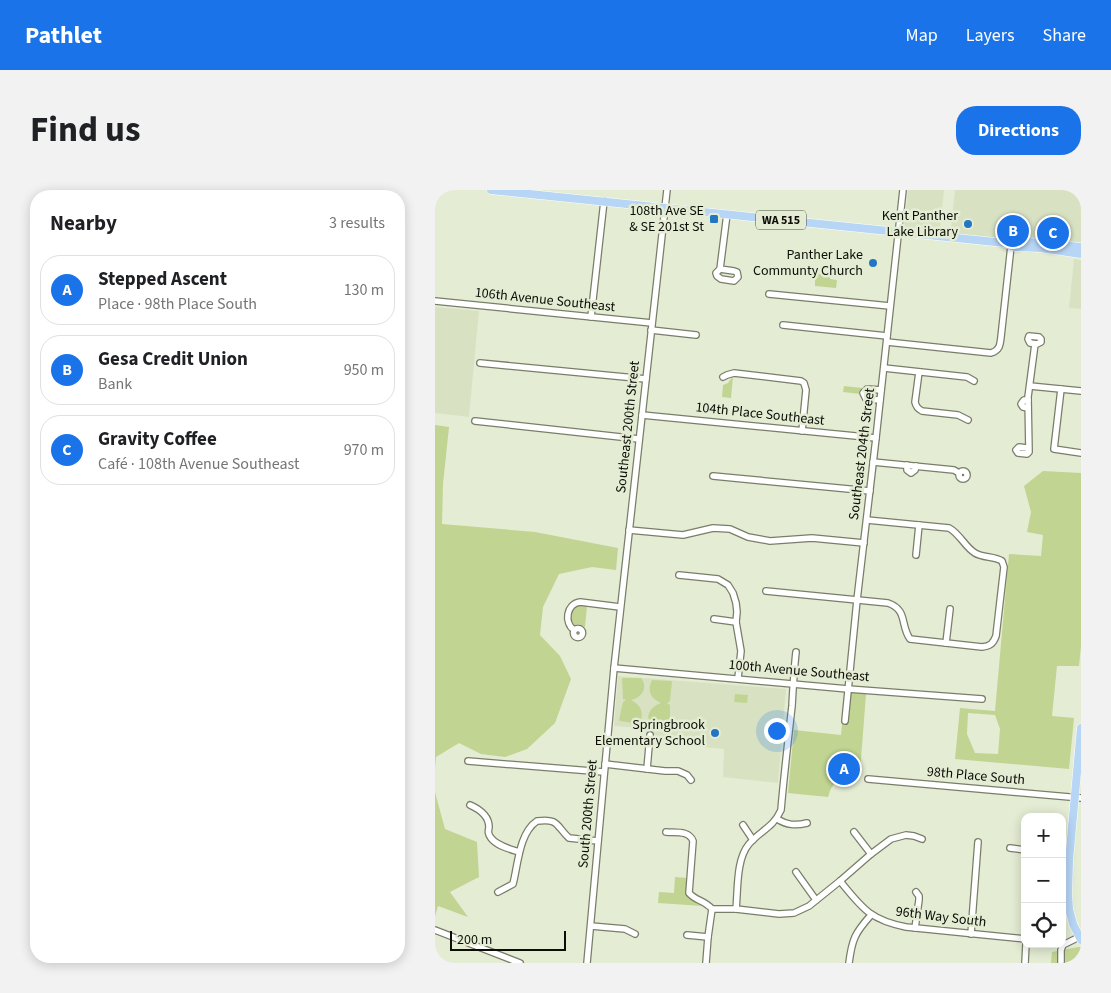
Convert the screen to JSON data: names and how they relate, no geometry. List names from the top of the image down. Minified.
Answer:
{"streets":{"main road":["WA 515"],"street":["106th Avenue Southeast","104th Place Southeast","Southeast 200th Street","Southeast 204th Street","100th Avenue Southeast","98th Place South","South 200th Street","96th Way South"]},"crossings":[["WA 515","Southeast 200th Street"],["WA 515","Southeast 204th Street"],["106th Avenue Southeast","Southeast 200th Street"],["104th Place Southeast","Southeast 200th Street"],["104th Place Southeast","Southeast 204th Street"],["Southeast 200th Street","100th Avenue Southeast"],["Southeast 200th Street","South 200th Street"],["Southeast 204th Street","100th Avenue Southeast"],["100th Avenue Southeast","South 200th Street"]],"places":{"transit":["108th Ave SE & SE 201st St"],"other":["Kent Panther Lake Library","Panther Lake Communty Church","Springbrook Elementary School"]},"scale_bar":"200 m","page":{"header":"Pathlet","nav":["Map","Layers","Share"],"title":"Find us","buttons":"Directions","heading":["Nearby","3 results"],"pins":["B","C","A"],"list":[{"mark":"A","name":"Stepped Ascent","note":"Place · 98th Place South","value":"130 m"},{"mark":"B","name":"Gesa Credit Union","note":"Bank","value":"950 m"},{"mark":"C","name":"Gravity Coffee","note":"Café · 108th Avenue Southeast","value":"970 m"}],"map_buttons":["+","−"],"scale":"200 m"}}
